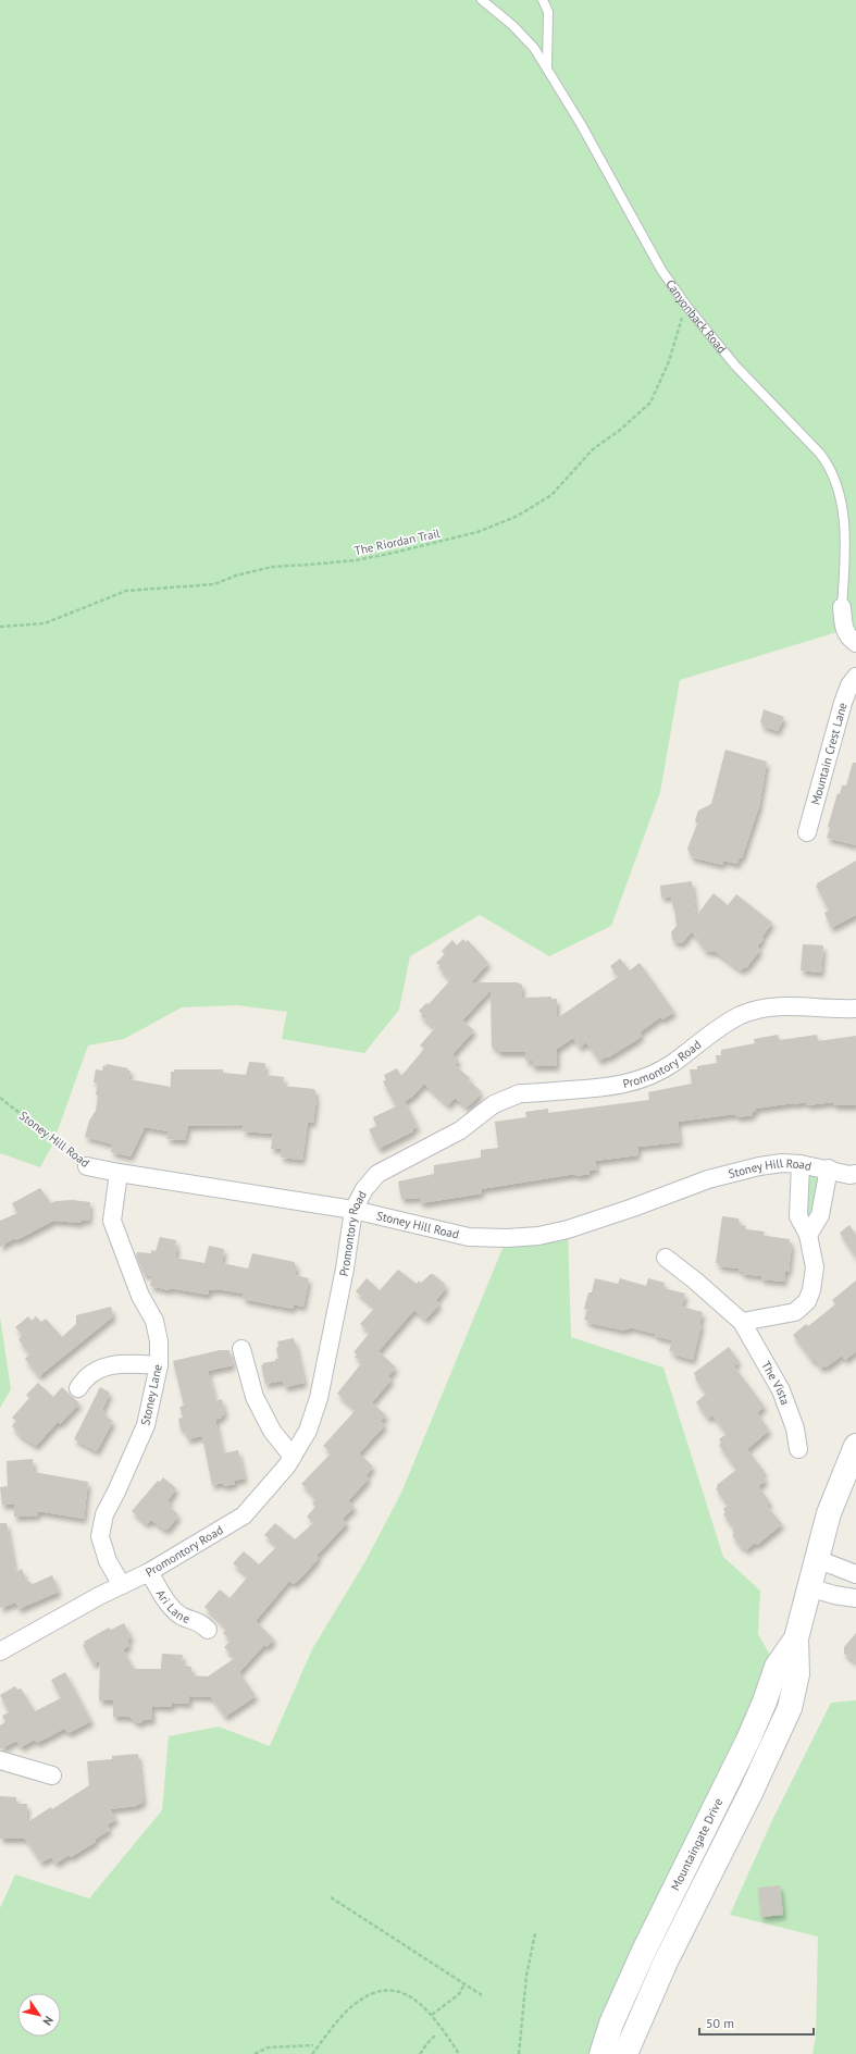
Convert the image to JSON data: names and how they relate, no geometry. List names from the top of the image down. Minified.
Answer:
{"streets":{"street":["Canyonback Road","Mountain Crest Lane","Promontory Road","Stoney Hill Road","The Vista","Stoney Lane","Ari Lane","Mountaingate Drive"],"path":["The Riordan Trail"]},"crossings":[["Canyonback Road","The Riordan Trail"],["Promontory Road","Stoney Hill Road"],["Promontory Road","Stoney Lane"],["Promontory Road","Ari Lane"],["Stoney Hill Road","Stoney Lane"]],"scale_bar":"50 m","north":"bottom right"}
